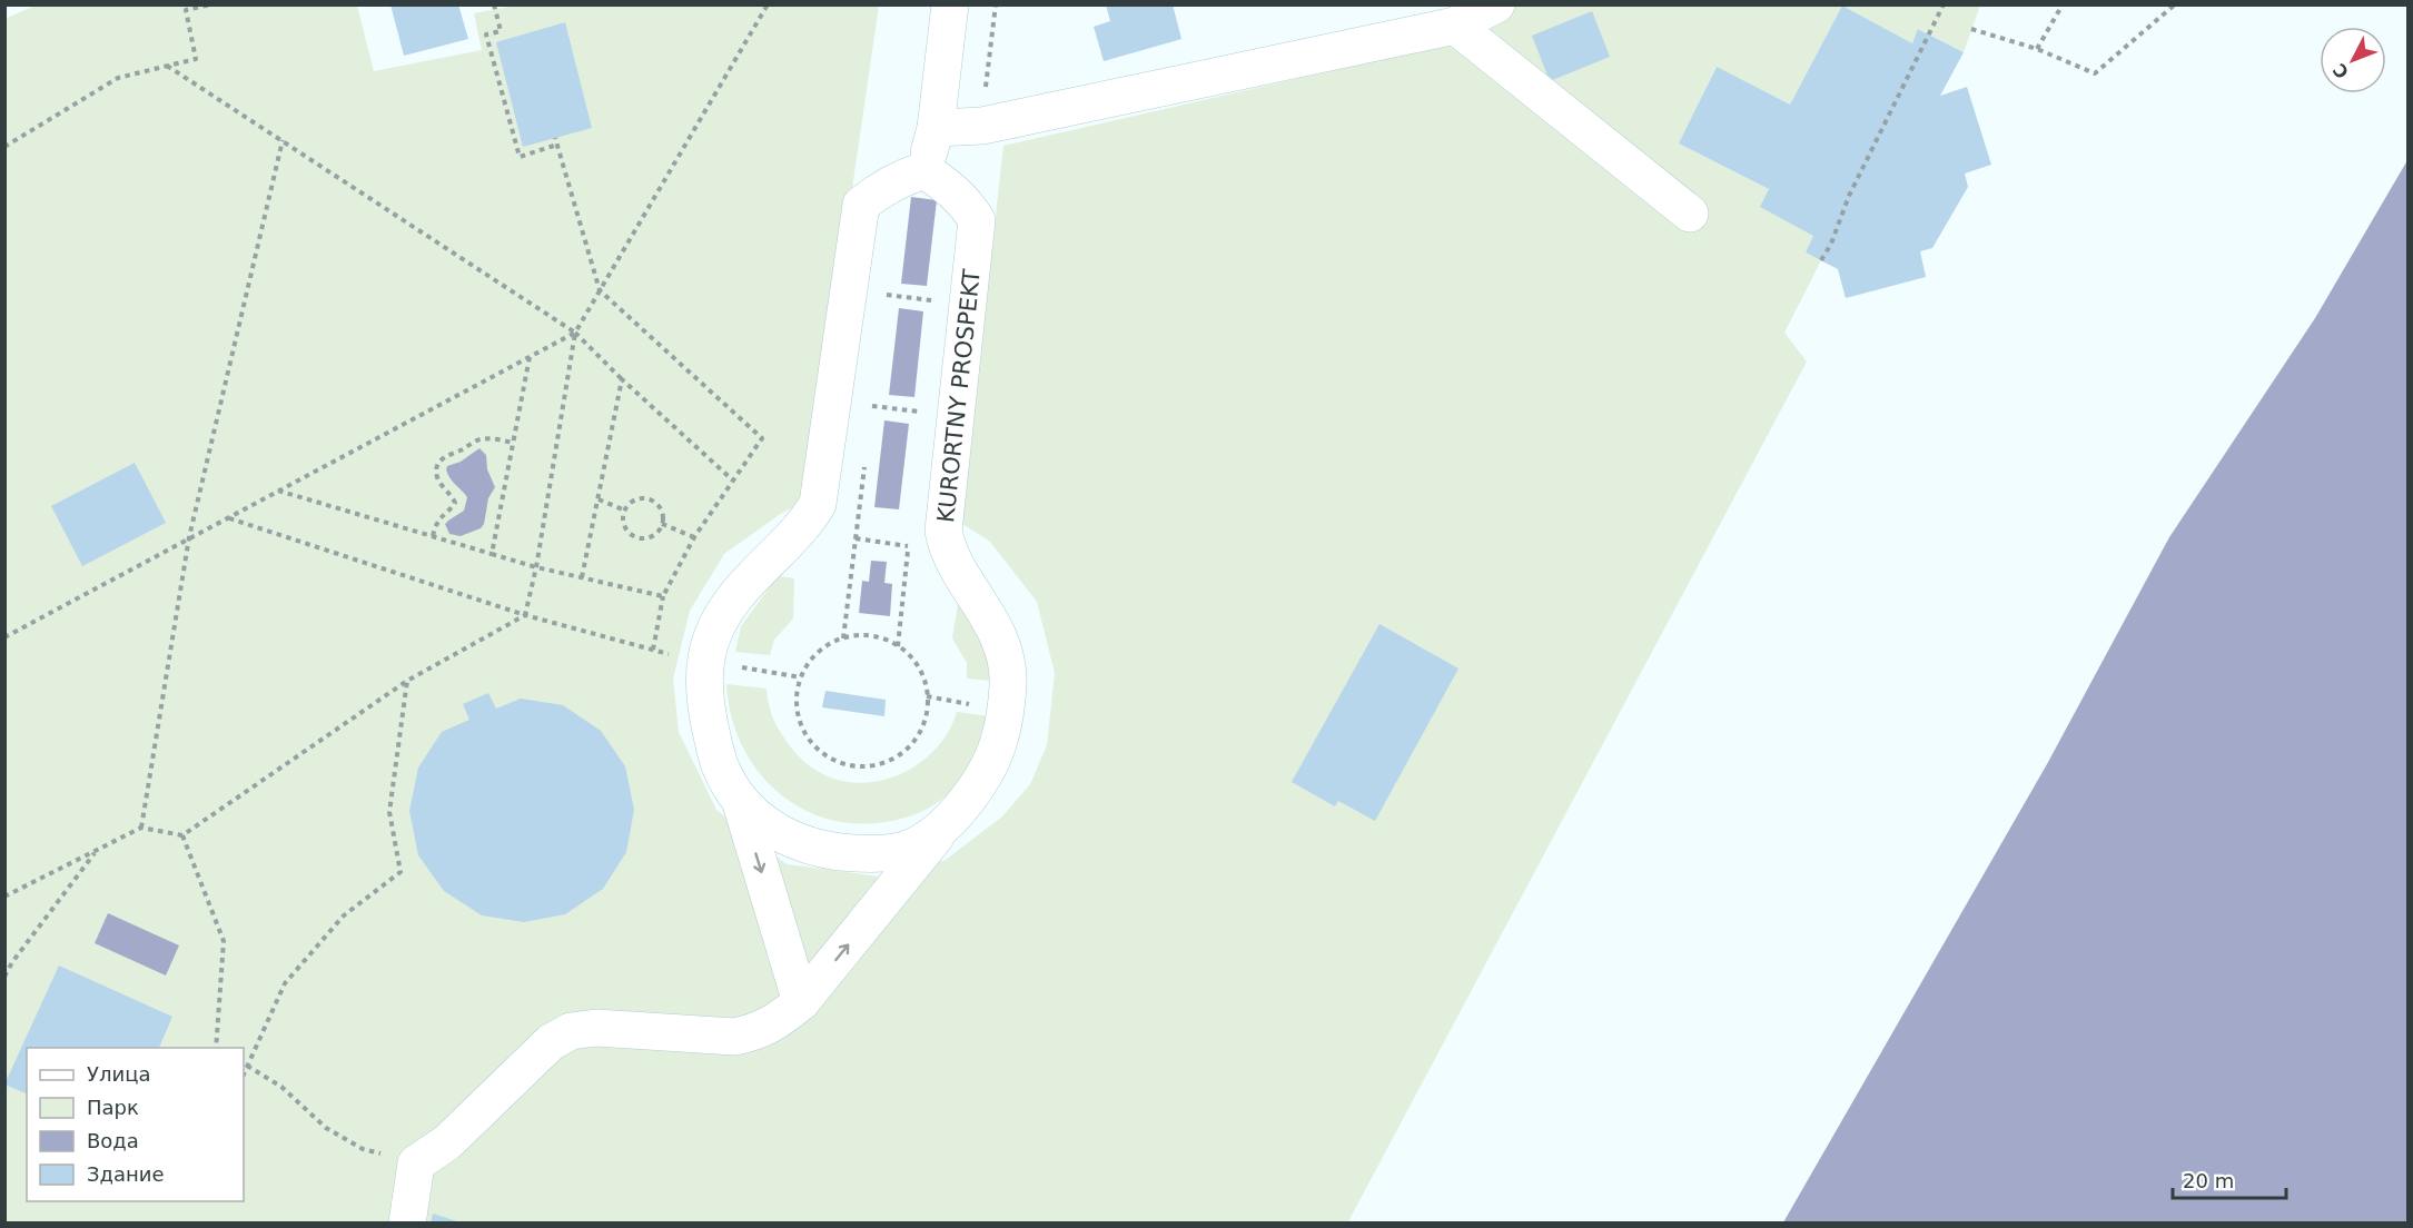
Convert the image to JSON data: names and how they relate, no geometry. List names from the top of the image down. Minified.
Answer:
{"streets":{"street":["KURORTNY PROSPEKT"]},"legend":["Улица","Парк","Вода","Здание"],"scale_bar":"20 m","north":"bottom left"}
